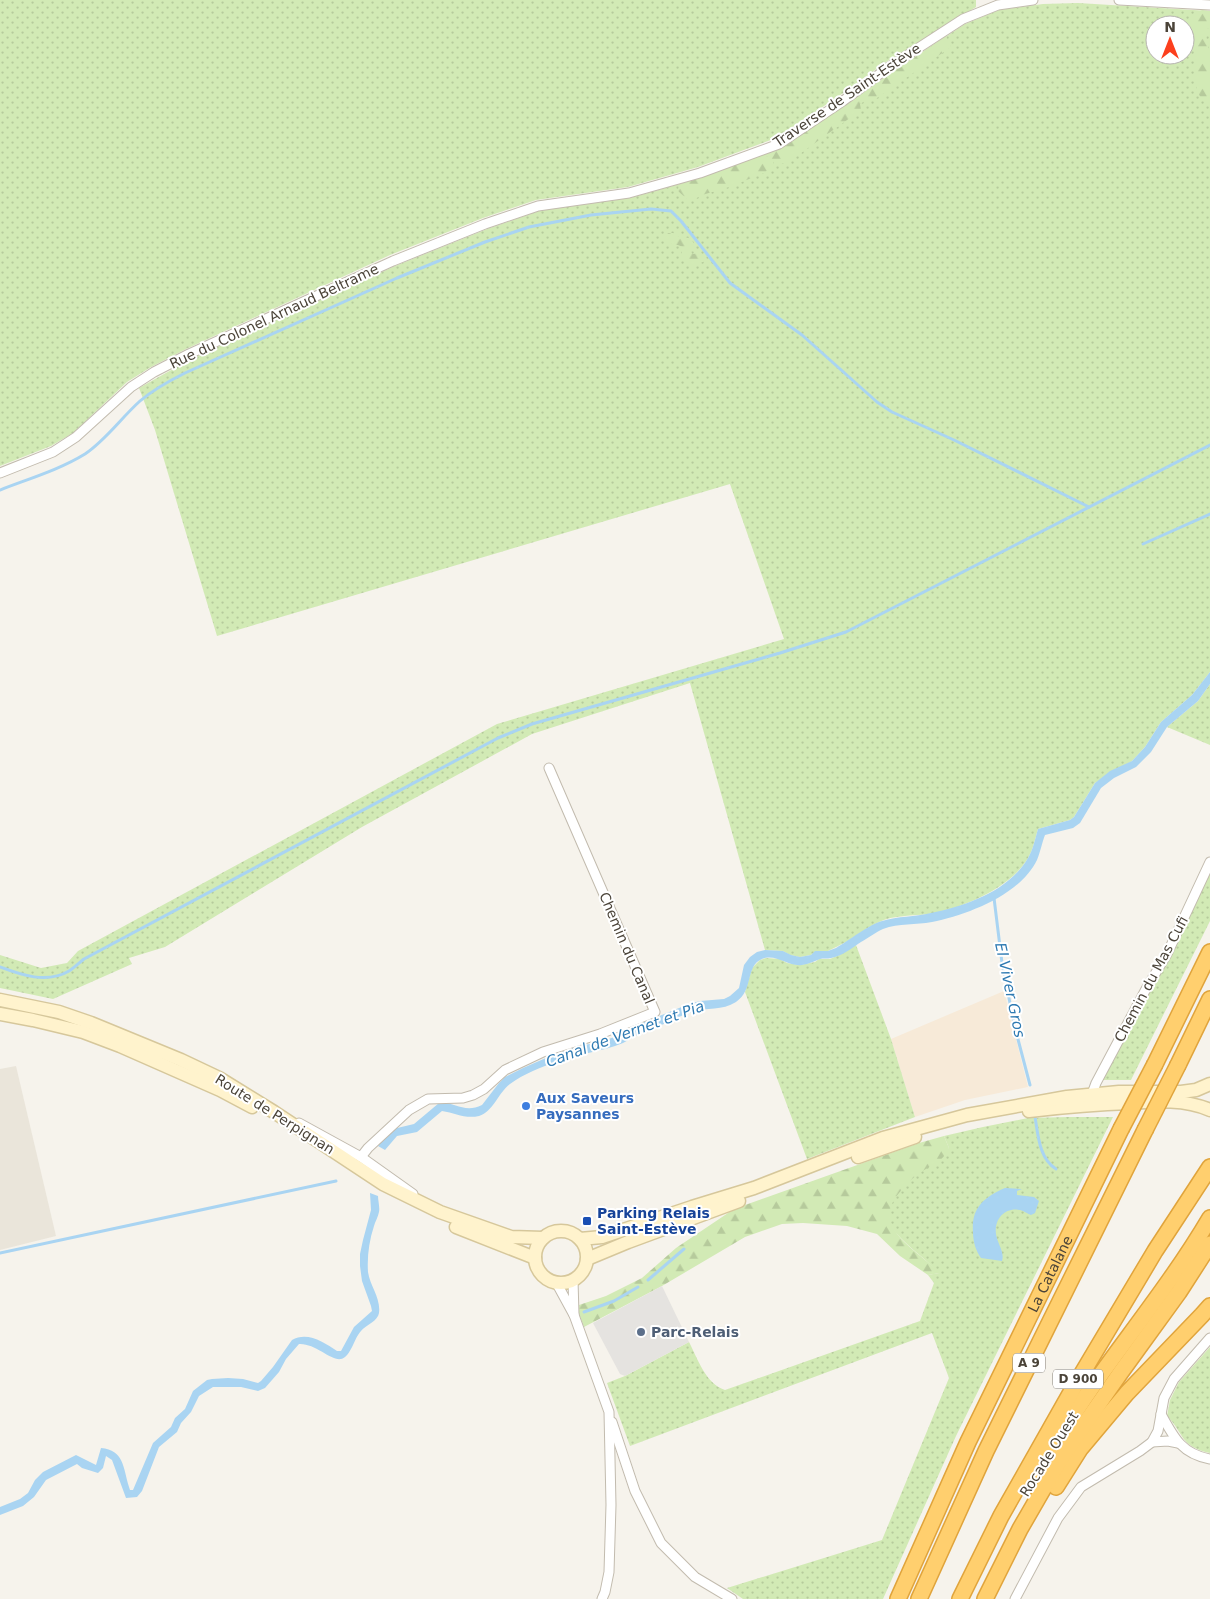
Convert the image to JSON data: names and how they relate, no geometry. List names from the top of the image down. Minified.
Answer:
{"streets":{"highway":["La Catalane","A 9","D 900","Rocade Ouest"],"main road":["Route de Perpignan"],"street":["Traverse de Saint-Estève","Rue du Colonel Arnaud Beltrame","Chemin du Canal","Chemin du Mas Cufi"]},"crossings":[["Traverse de Saint-Estève","Rue du Colonel Arnaud Beltrame"],["D 900","Rocade Ouest"]],"water":["El Viver Gros","Canal de Vernet et Pia"],"places":{"other":["Aux Saveurs Paysannes","Parc-Relais"],"transit":["Parking Relais Saint-Estève"]},"north":"top"}
